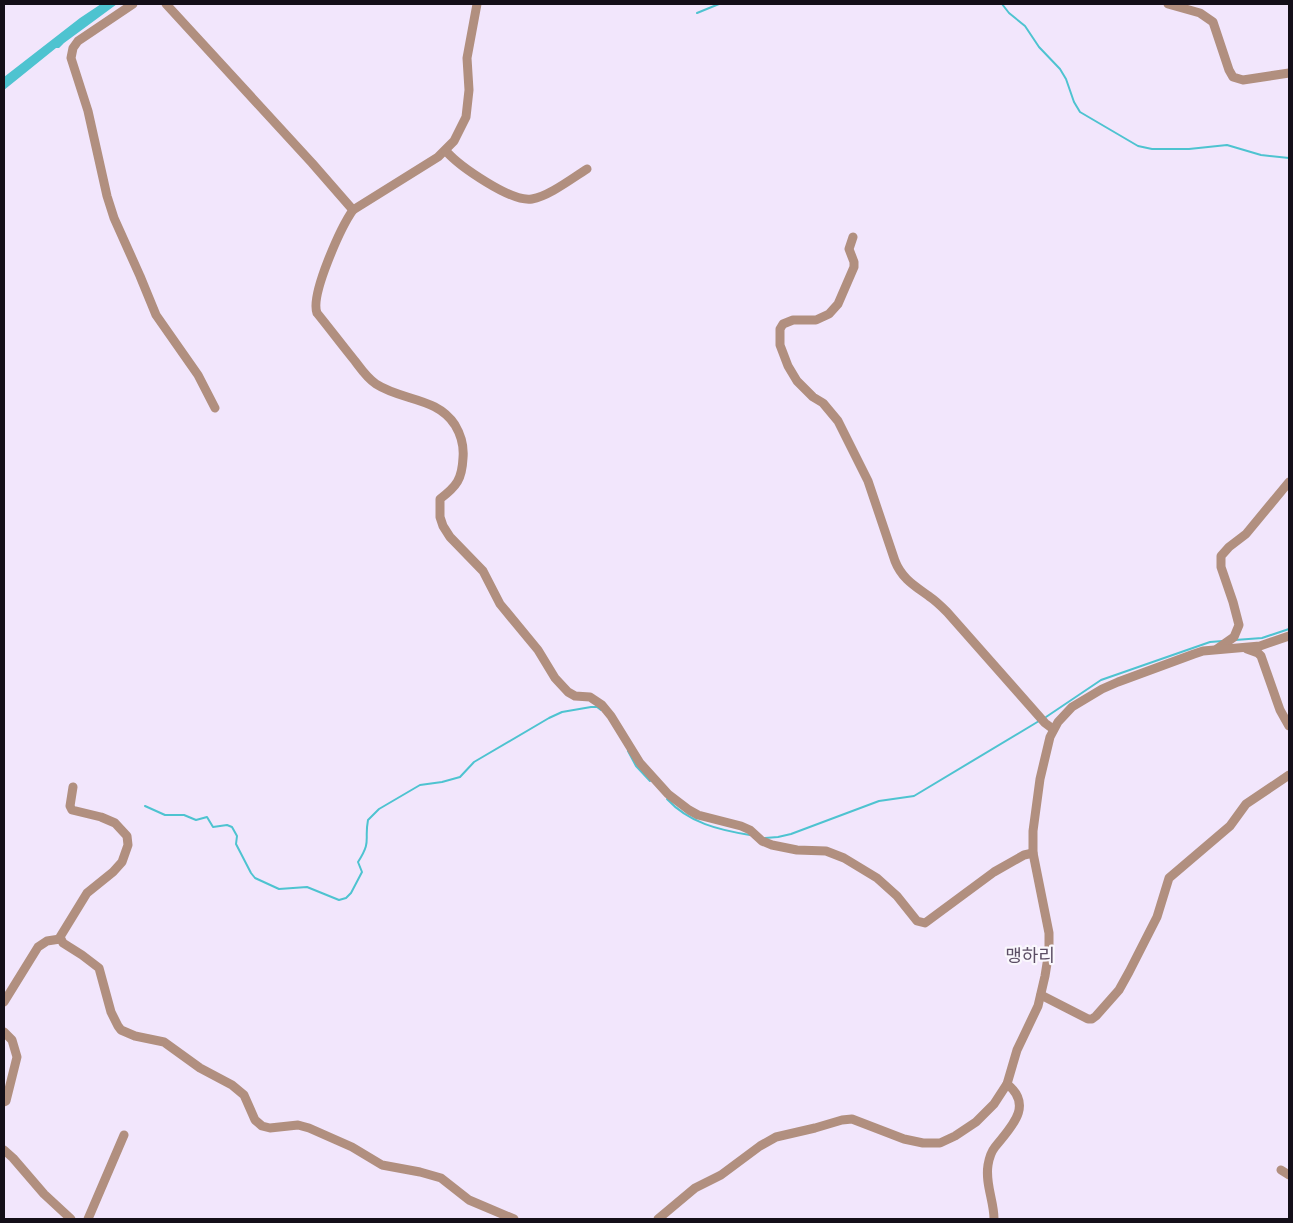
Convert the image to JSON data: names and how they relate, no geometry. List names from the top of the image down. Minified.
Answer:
{"districts":["맹하리"]}
